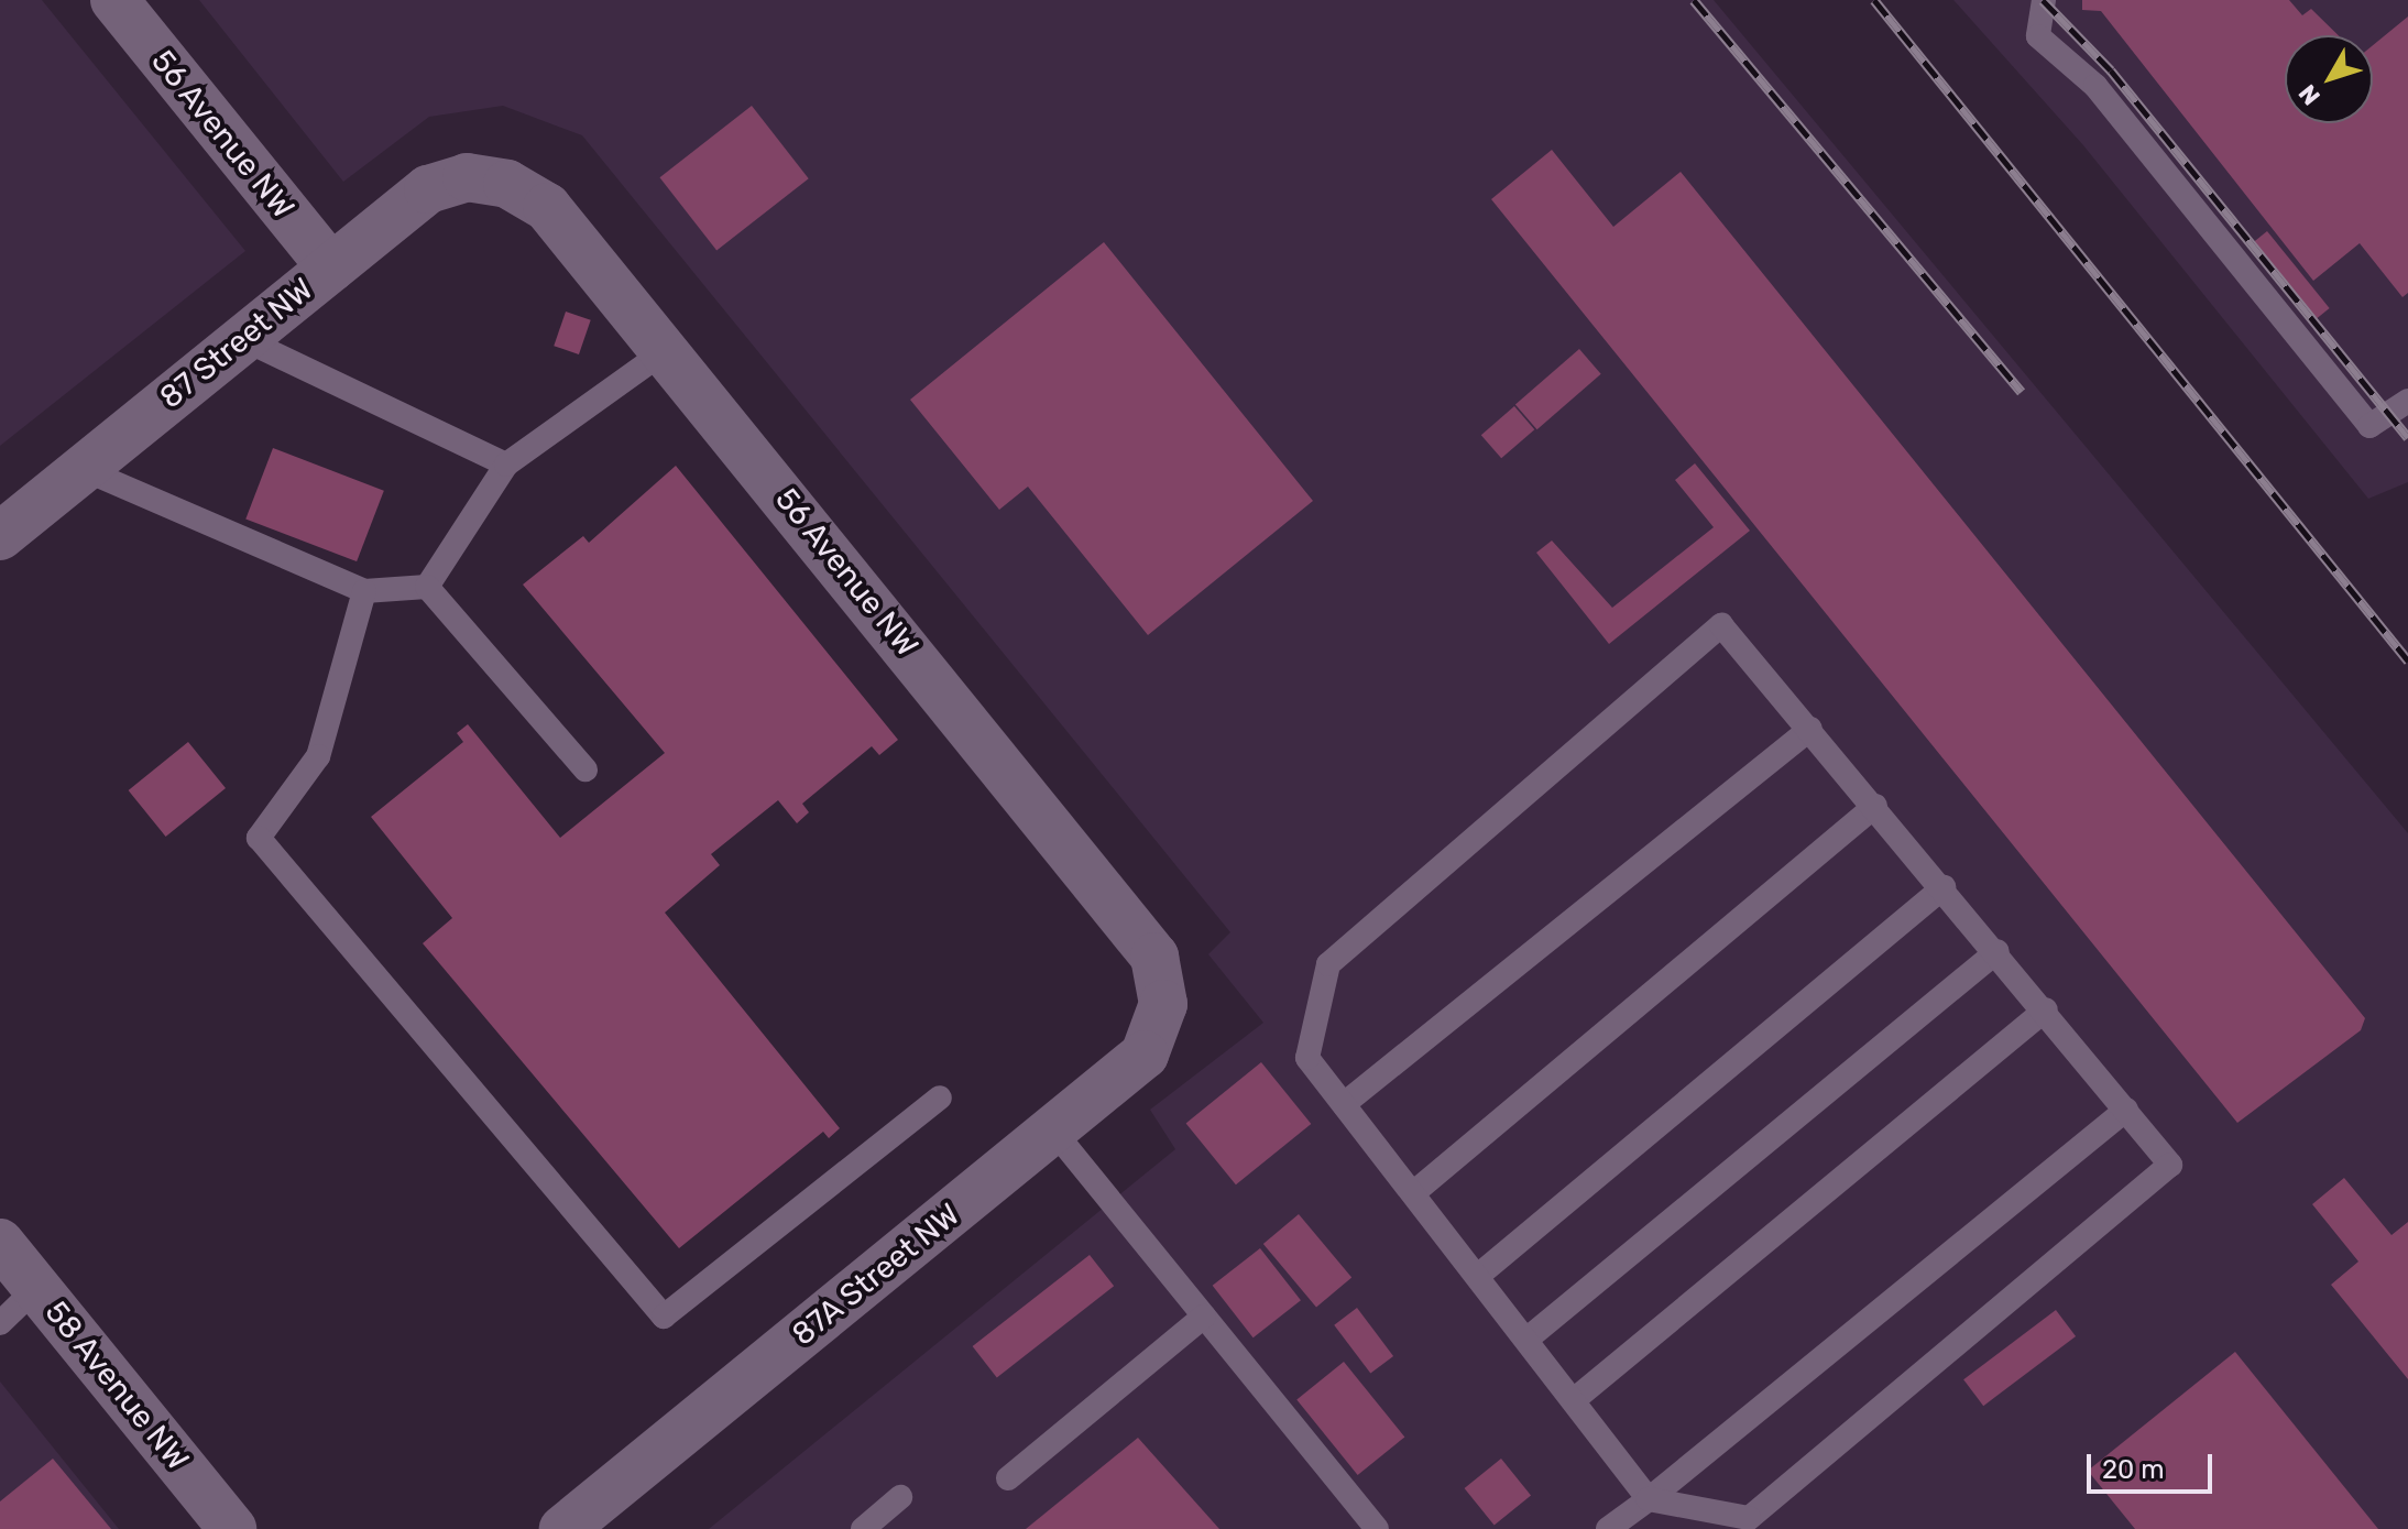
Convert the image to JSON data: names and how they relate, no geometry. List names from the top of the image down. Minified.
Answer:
{"streets":{"street":["56 Avenue NW","87 Street NW","87A Street NW","58 Avenue NW"]},"crossings":[["56 Avenue NW","87 Street NW"],["56 Avenue NW","87A Street NW"]],"scale_bar":"20 m","north":"bottom left"}
